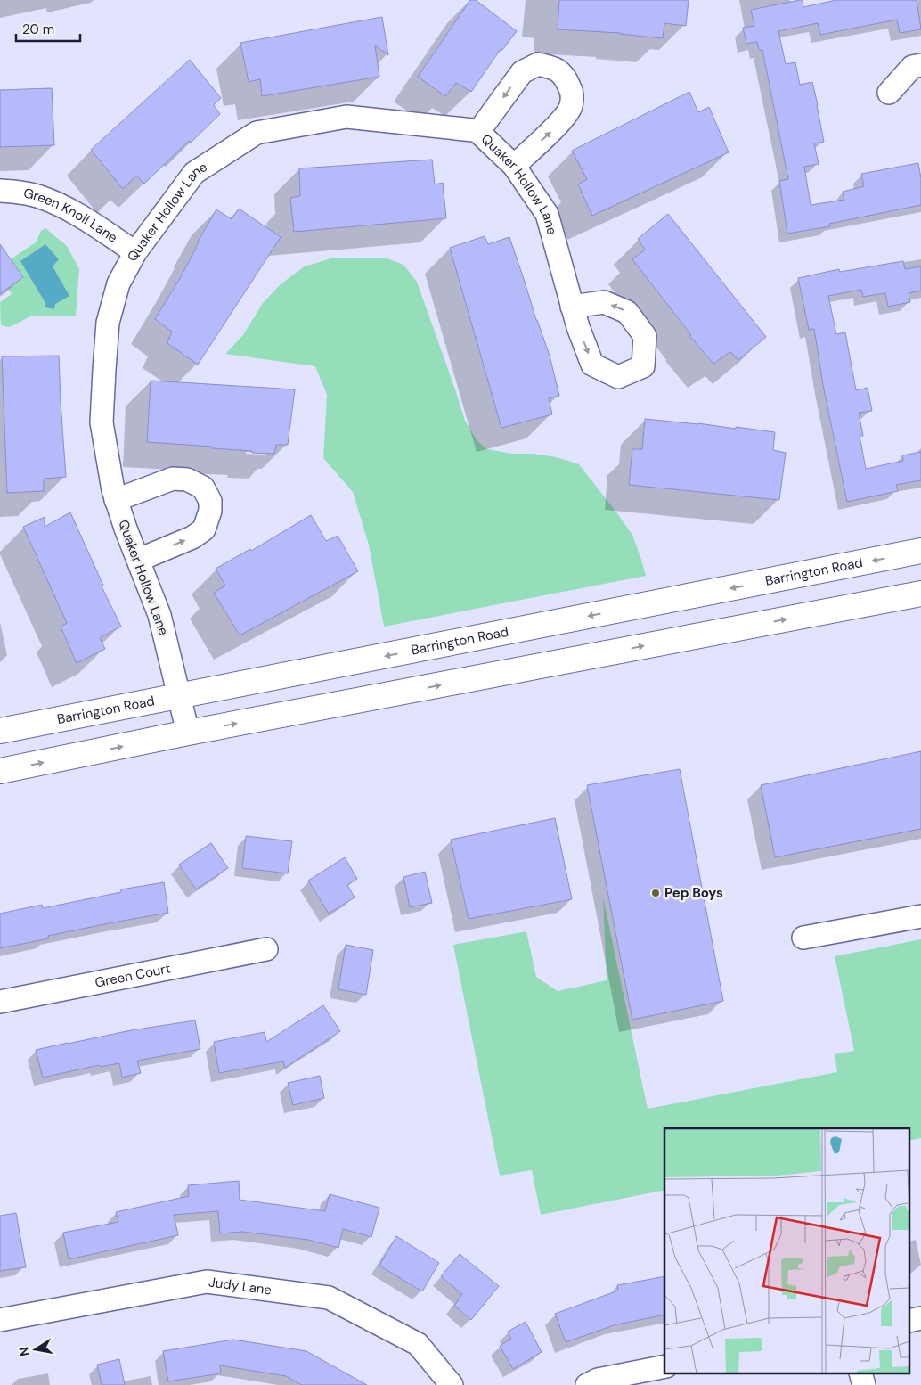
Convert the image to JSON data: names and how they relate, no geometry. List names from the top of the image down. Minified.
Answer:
{"streets":{"main road":["Barrington Road"],"street":["Quaker Hollow Lane","Green Knoll Lane","Green Court","Judy Lane"]},"crossings":[["Quaker Hollow Lane","Green Knoll Lane"],["Quaker Hollow Lane","Barrington Road"]],"places":["Pep Boys"],"scale_bar":"20 m","north":"left"}
